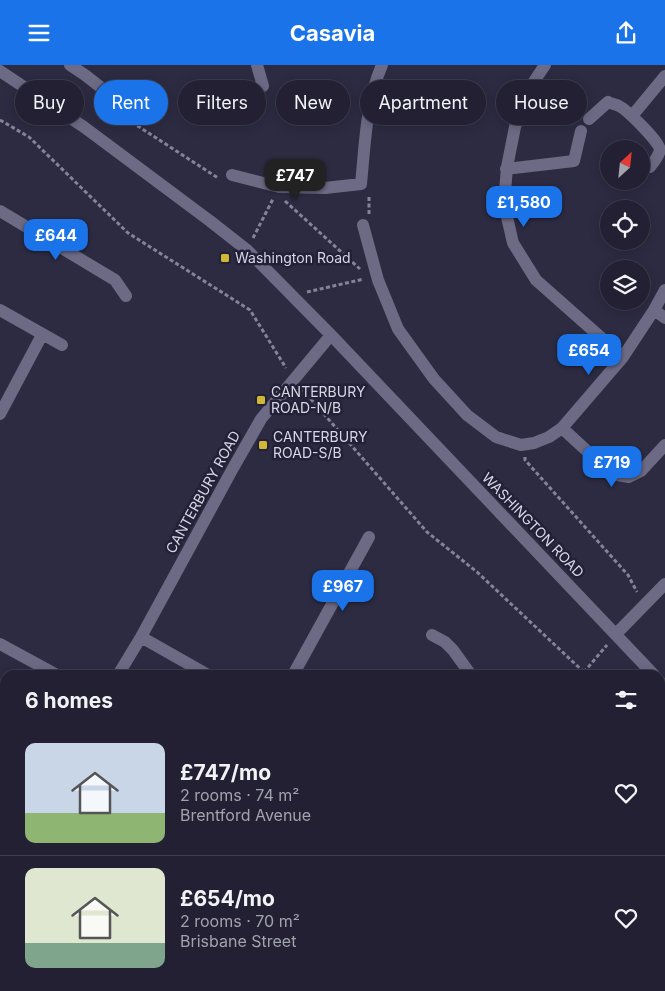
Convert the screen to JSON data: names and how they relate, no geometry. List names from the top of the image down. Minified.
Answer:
{"streets":{"street":["CANTERBURY ROAD","WASHINGTON ROAD"]},"crossings":[["CANTERBURY ROAD","WASHINGTON ROAD"]],"places":{"transit":["Washington Road","CANTERBURY ROAD-N/B","CANTERBURY ROAD-S/B"]},"north":"top right","page":{"header":"Casavia","chip":["Buy","Rent","Filters","New","Apartment","House"],"price":["£747","£1,580","£644","£654","£719","£967"],"heading":"6 homes","list":[{"name":"£747/mo","note":"2 rooms · 74 m² · Brentford Avenue"},{"name":"£654/mo","note":"2 rooms · 70 m² · Brisbane Street"}]}}
